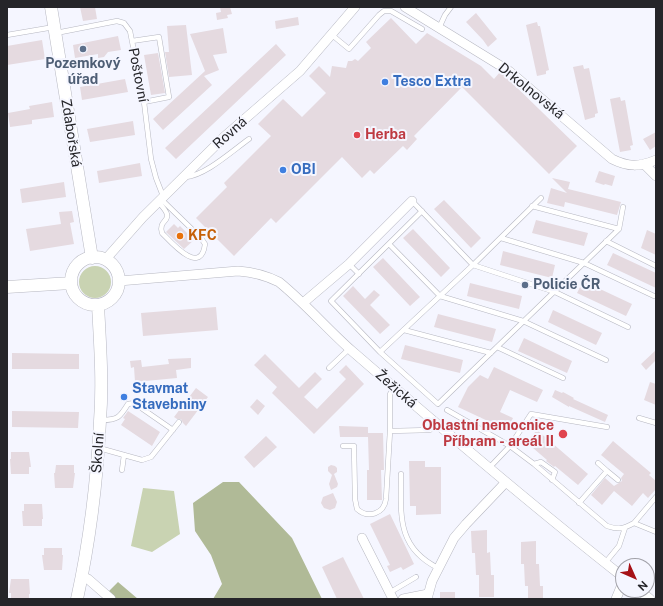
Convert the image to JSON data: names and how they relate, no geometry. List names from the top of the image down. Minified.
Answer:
{"streets":{"street":["Drkolnovská","Zdabořská","Rovná","Žežická","Školní"],"lane":["Poštovní"]},"crossings":[["Poštovní","Zdabořská"],["Poštovní","Rovná"],["Zdabořská","Rovná"],["Zdabořská","Žežická"],["Zdabořská","Školní"],["Rovná","Žežická"],["Rovná","Školní"],["Žežická","Školní"]],"places":["Pozemkový úřad","Tesco Extra","Herba","OBI","KFC","Policie ČR","Stavmat Stavebniny","Oblastní nemocnice Příbram - areál II"],"north":"bottom right"}
